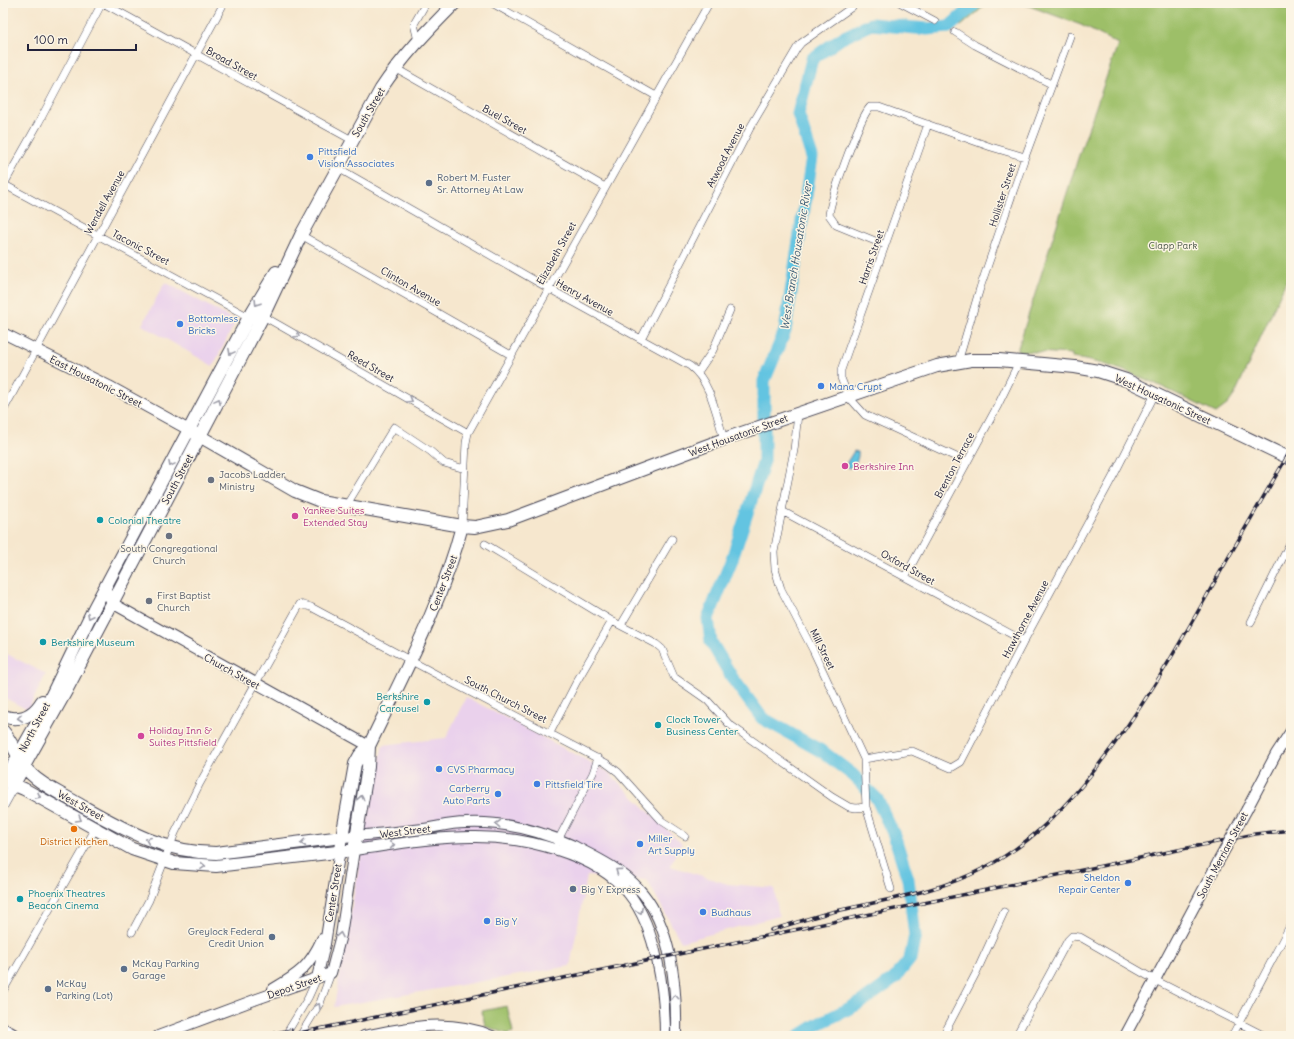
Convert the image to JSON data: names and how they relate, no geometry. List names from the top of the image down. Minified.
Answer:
{"streets":{"highway":["South Street","West Housatonic Street","Center Street","North Street","West Street"],"street":["Broad Street","Buel Street","Atwood Avenue","Hollister Street","Wendell Avenue","Taconic Street","Elizabeth Street","Harris Street","Clinton Avenue","Henry Avenue","Reed Street","East Housatonic Street","Brenton Terrace","Oxford Street","Hawthorne Avenue","Mill Street","Church Street","South Church Street","South Merriam Street","Depot Street"]},"crossings":[["Broad Street","South Street"],["Broad Street","Wendell Avenue"],["South Street","Buel Street"],["South Street","Taconic Street"],["South Street","Clinton Avenue"],["South Street","Henry Avenue"],["South Street","Reed Street"],["South Street","East Housatonic Street"],["South Street","West Housatonic Street"],["South Street","Church Street"],["South Street","North Street"],["South Street","West Street"],["Buel Street","Elizabeth Street"],["Atwood Avenue","Henry Avenue"],["Hollister Street","West Housatonic Street"],["Wendell Avenue","Taconic Street"],["Wendell Avenue","East Housatonic Street"],["Elizabeth Street","Clinton Avenue"],["Elizabeth Street","Henry Avenue"],["Elizabeth Street","Reed Street"],["Elizabeth Street","West Housatonic Street"],["Elizabeth Street","Center Street"],["Harris Street","West Housatonic Street"],["Harris Street","Brenton Terrace"],["Henry Avenue","West Housatonic Street"],["East Housatonic Street","West Housatonic Street"],["West Housatonic Street","Brenton Terrace"],["West Housatonic Street","Center Street"],["West Housatonic Street","Hawthorne Avenue"],["West Housatonic Street","Mill Street"],["Brenton Terrace","Oxford Street"],["Oxford Street","Hawthorne Avenue"],["Oxford Street","Mill Street"],["Center Street","Church Street"],["Center Street","South Church Street"],["Center Street","West Street"],["Center Street","Depot Street"],["Hawthorne Avenue","Mill Street"],["Church Street","South Church Street"],["North Street","West Street"]],"one_way":["Reed Street"],"water":["West Branch Housatonic River"],"parks":["Clapp Park"],"places":["Pittsfield Vision Associates","Robert M. Fuster Sr. Attorney At Law","Bottomless Bricks","Mana Crypt","Berkshire Inn","Jacobs Ladder Ministry","Yankee Suites Extended Stay","Colonial Theatre","South Congregational Church","First Baptist Church","Berkshire Museum","Berkshire Carousel","Clock Tower Business Center","Holiday Inn & Suites Pittsfield","CVS Pharmacy","Pittsfield Tire","Carberry Auto Parts","District Kitchen","Miller Art Supply","Sheldon Repair Center","Big Y Express","Phoenix Theatres Beacon Cinema","Budhaus","Big Y","Greylock Federal Credit Union","McKay Parking Garage","McKay Parking (Lot)"],"scale_bar":"100 m"}
